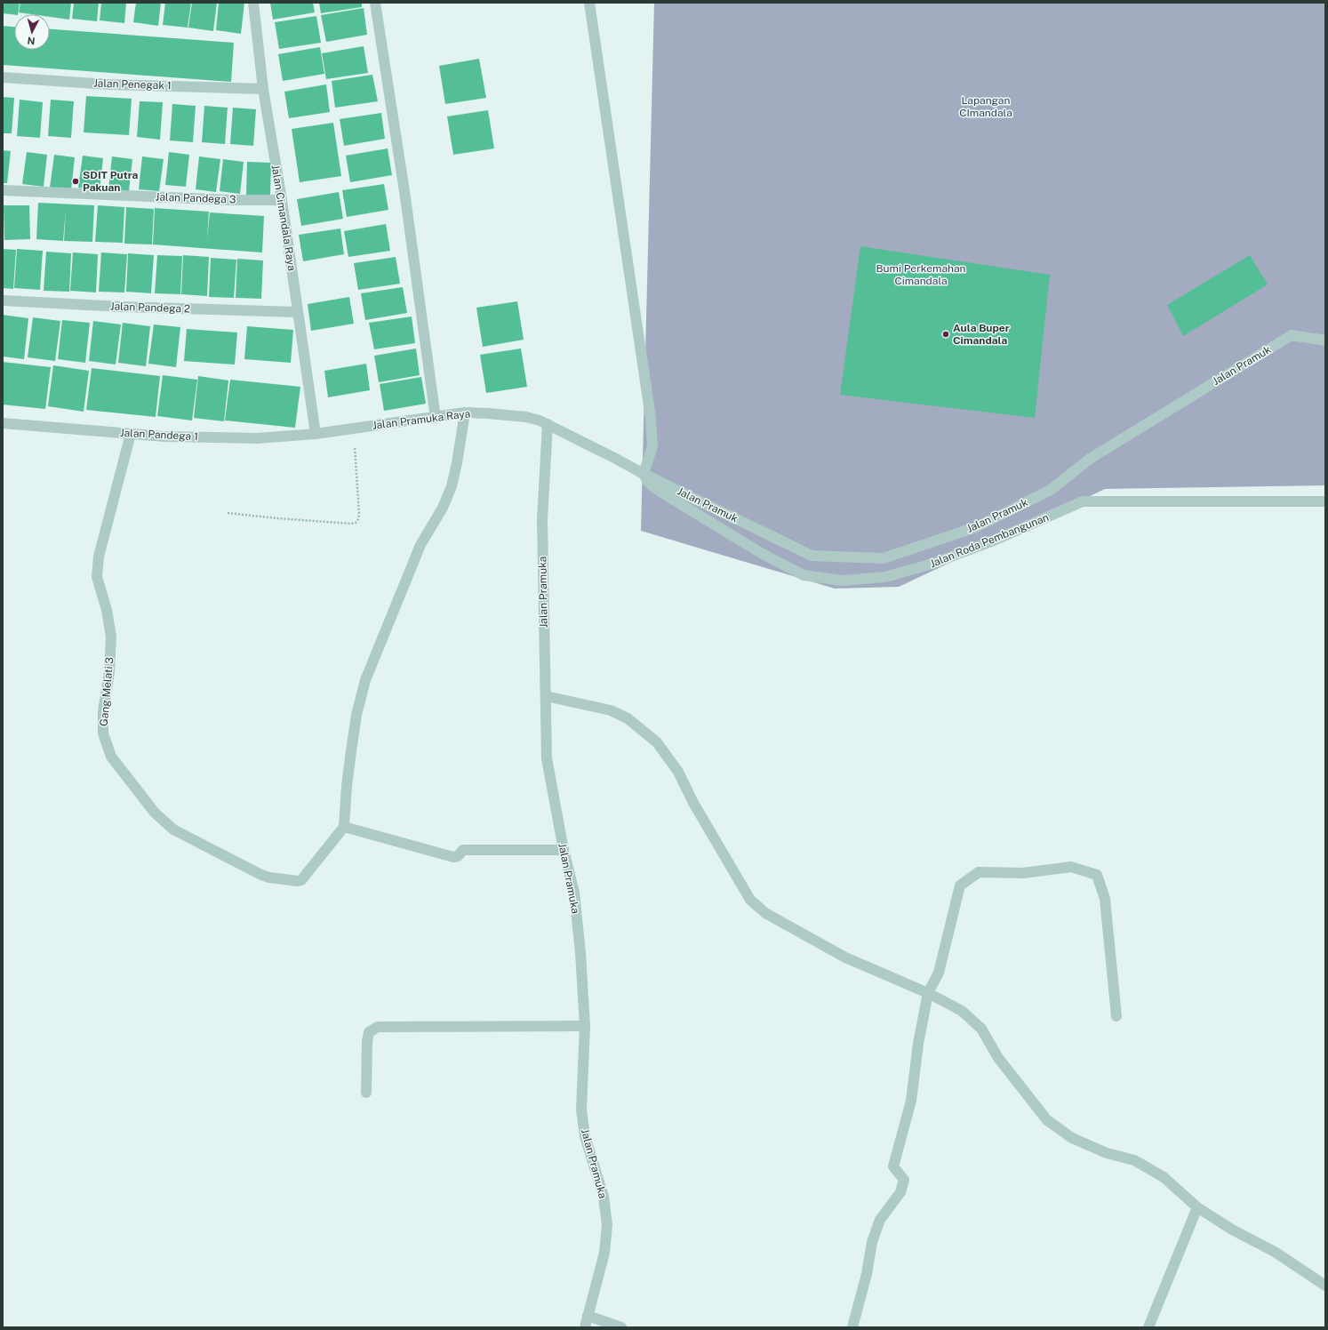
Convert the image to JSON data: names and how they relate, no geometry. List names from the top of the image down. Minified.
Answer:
{"streets":{"street":["Jalan Penegak 1","Jalan Pandega 3","Jalan Cimandala Raya","Jalan Pandega 2","Jalan Pramuk","Jalan Pramuka Raya","Jalan Pandega 1","Jalan Roda Pembangunan","Jalan Pramuka","Gang Melati 3"]},"crossings":[["Jalan Penegak 1","Jalan Cimandala Raya"],["Jalan Pandega 3","Jalan Cimandala Raya"],["Jalan Cimandala Raya","Jalan Pandega 2"],["Jalan Cimandala Raya","Jalan Pramuka Raya"],["Jalan Cimandala Raya","Jalan Pandega 1"],["Jalan Pramuk","Jalan Roda Pembangunan"],["Jalan Pramuka Raya","Jalan Pandega 1"],["Jalan Pramuka Raya","Jalan Roda Pembangunan"],["Jalan Pramuka Raya","Jalan Pramuka"],["Jalan Pandega 1","Gang Melati 3"],["Jalan Roda Pembangunan","Jalan Pramuka"]],"parks":["Lapangan CImandala","Bumi Perkemahan Cimandala"],"places":["SDIT Putra Pakuan","Aula Buper Cimandala"],"north":"bottom"}
